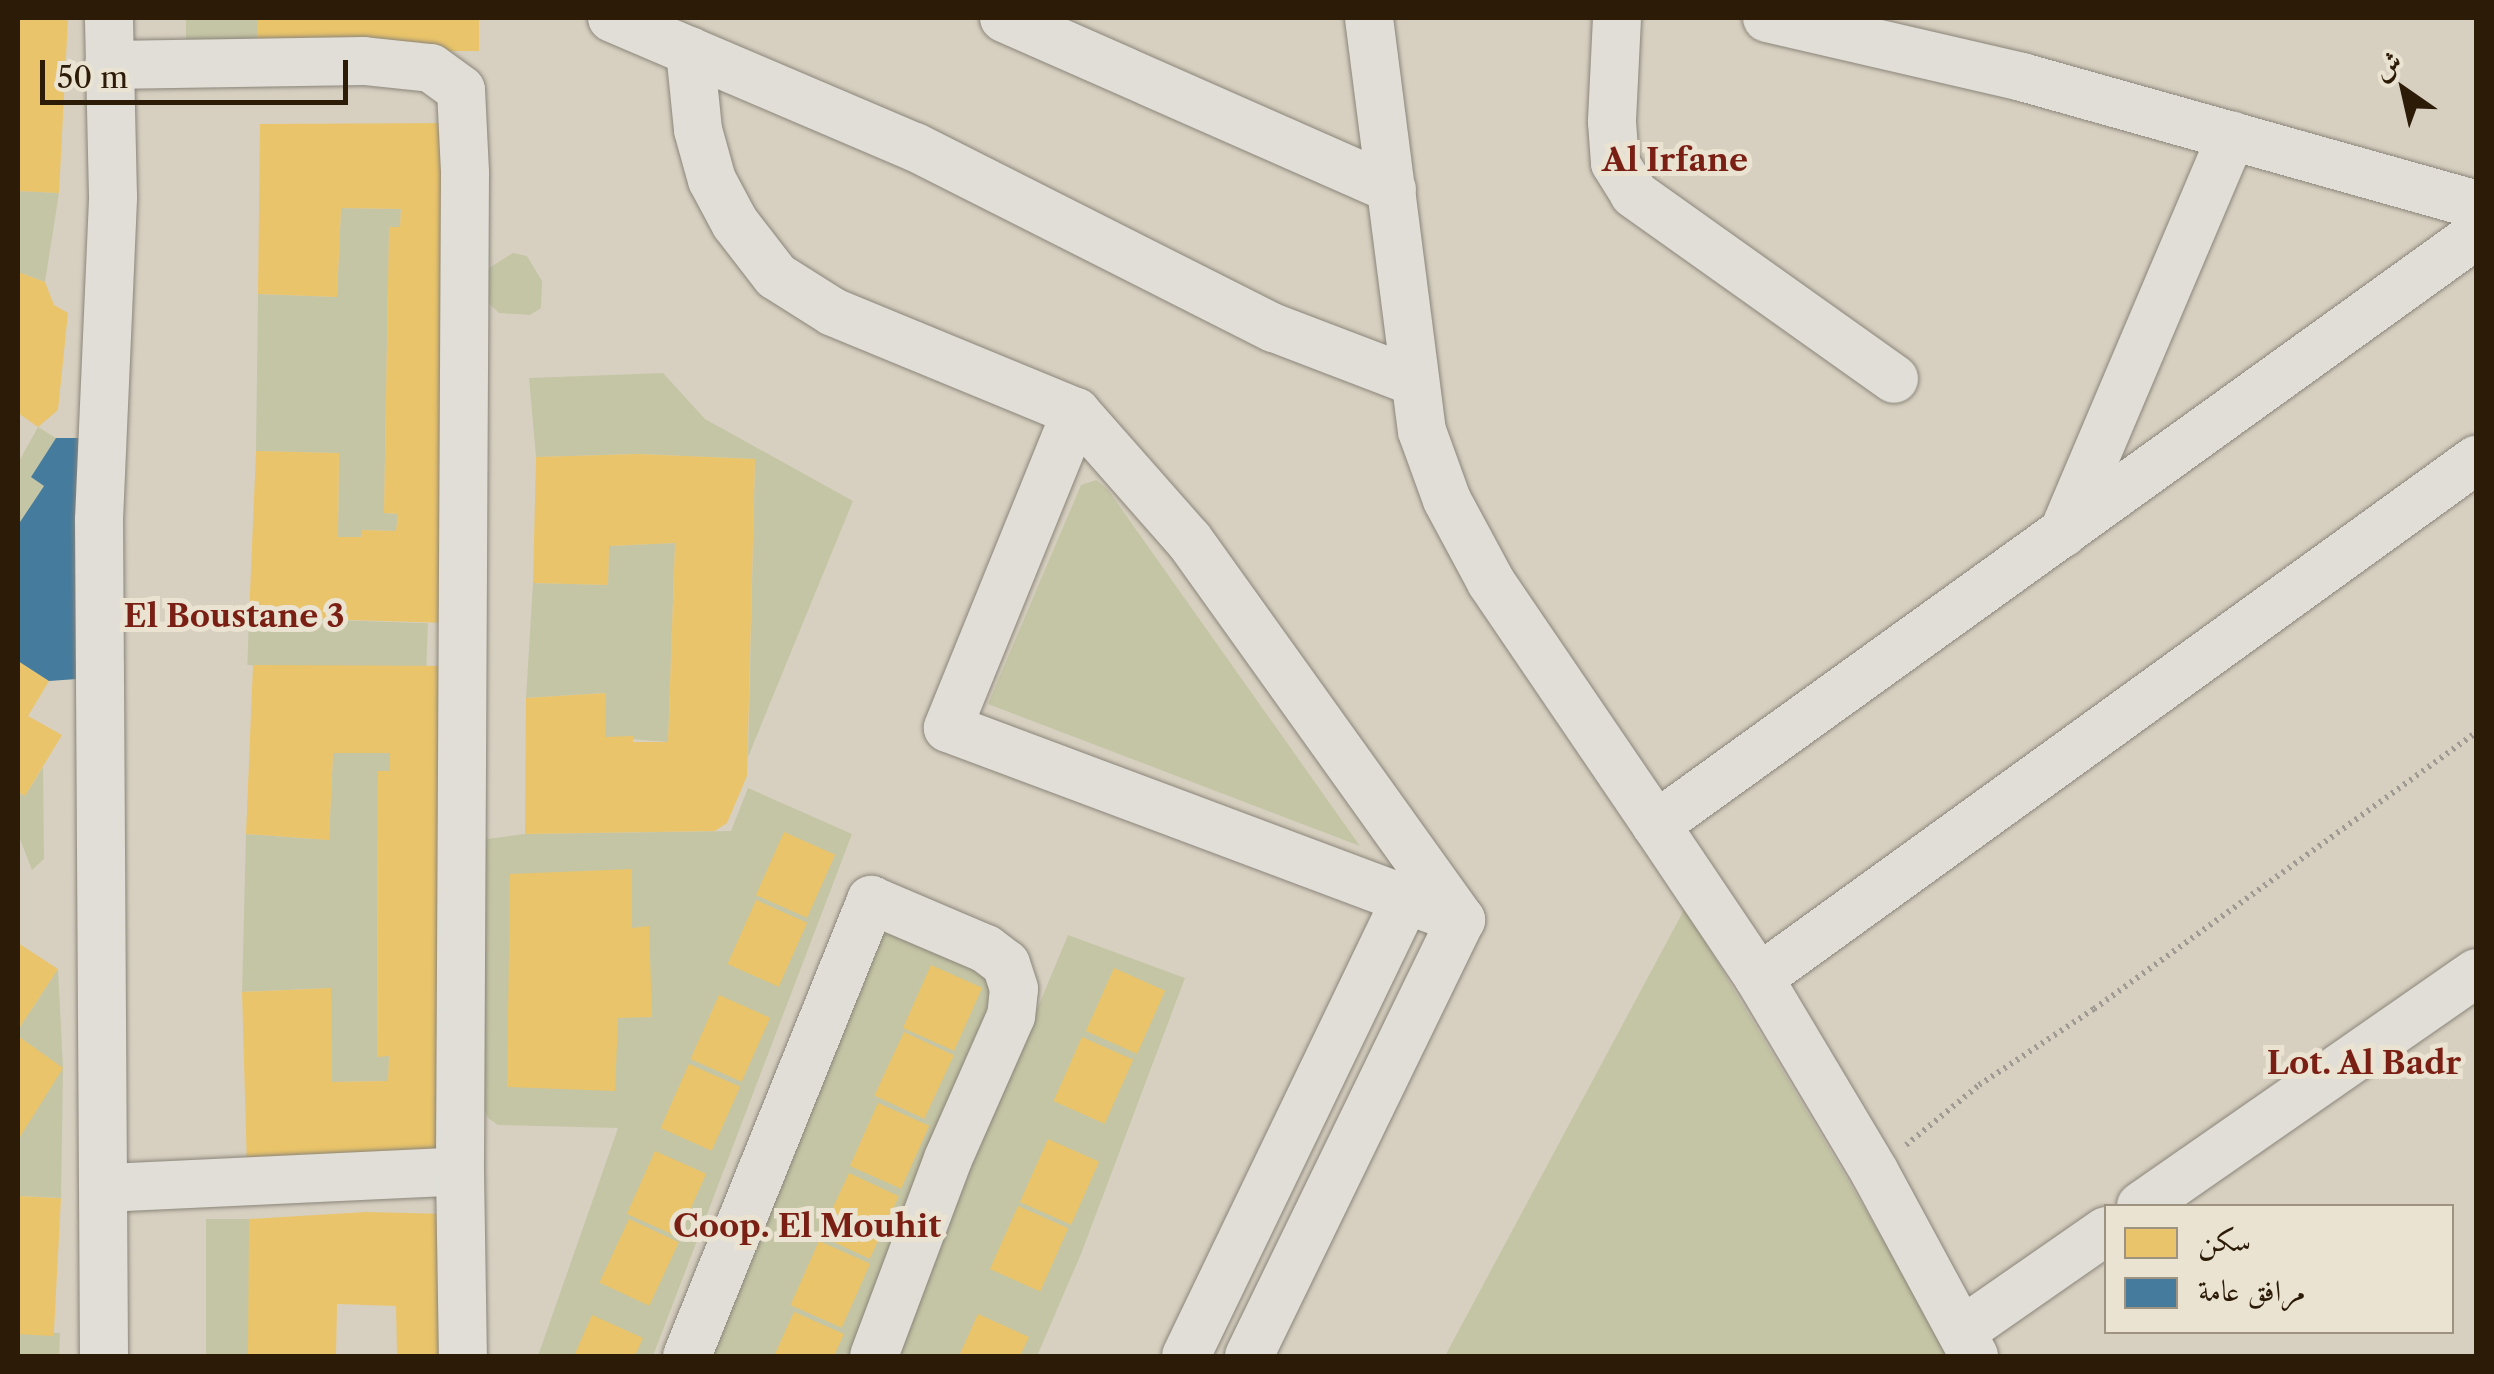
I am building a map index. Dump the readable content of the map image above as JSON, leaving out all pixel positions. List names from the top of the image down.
{
  "districts": [
    "Al Irfane",
    "El Boustane 3",
    "Lot. Al Badr",
    "Coop. El Mouhit"
  ],
  "legend": ["سكن", "مرافق عامة"],
  "scale_bar": "50 m",
  "north": "top left"
}
